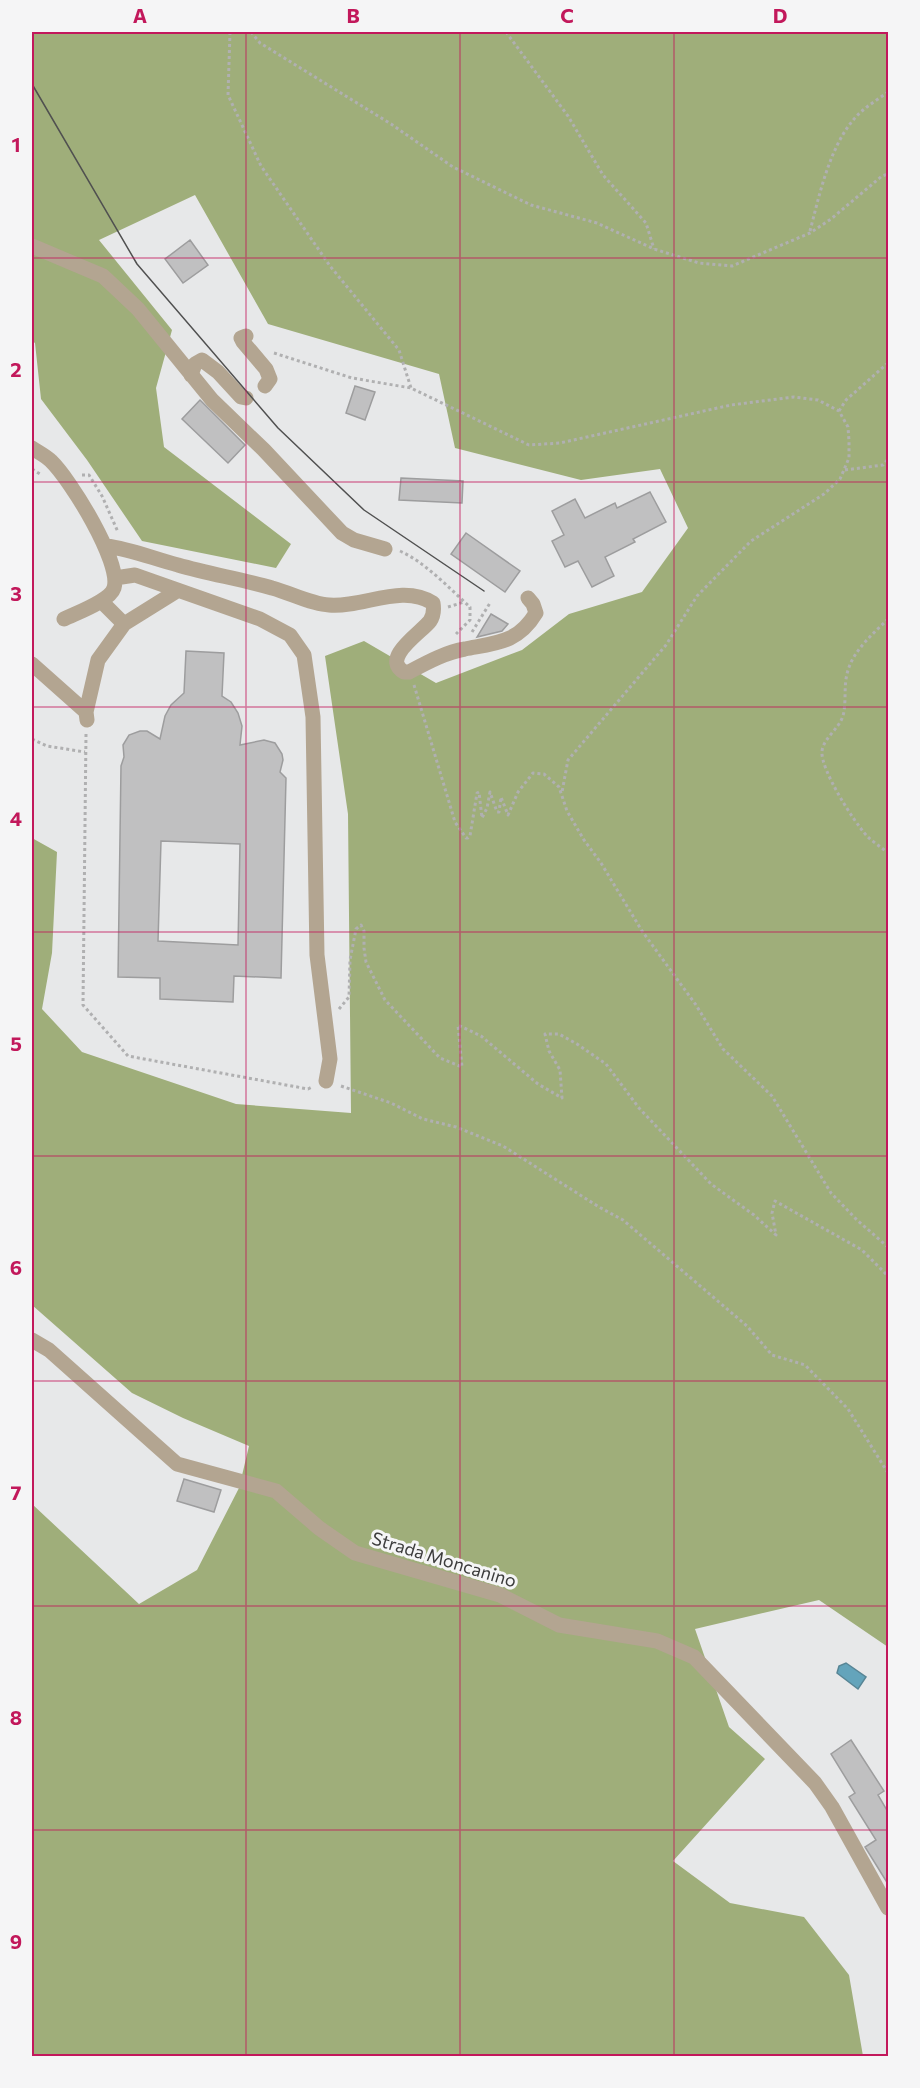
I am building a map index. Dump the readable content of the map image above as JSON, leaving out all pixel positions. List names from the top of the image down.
{
  "streets": {
    "street": ["Strada Moncanino"]
  },
  "grid": {
    "columns": [
      "A",
      "B",
      "C",
      "D"
    ],
    "rows": [
      "1",
      "2",
      "3",
      "4",
      "5",
      "6",
      "7",
      "8",
      "9"
    ]
  }
}
